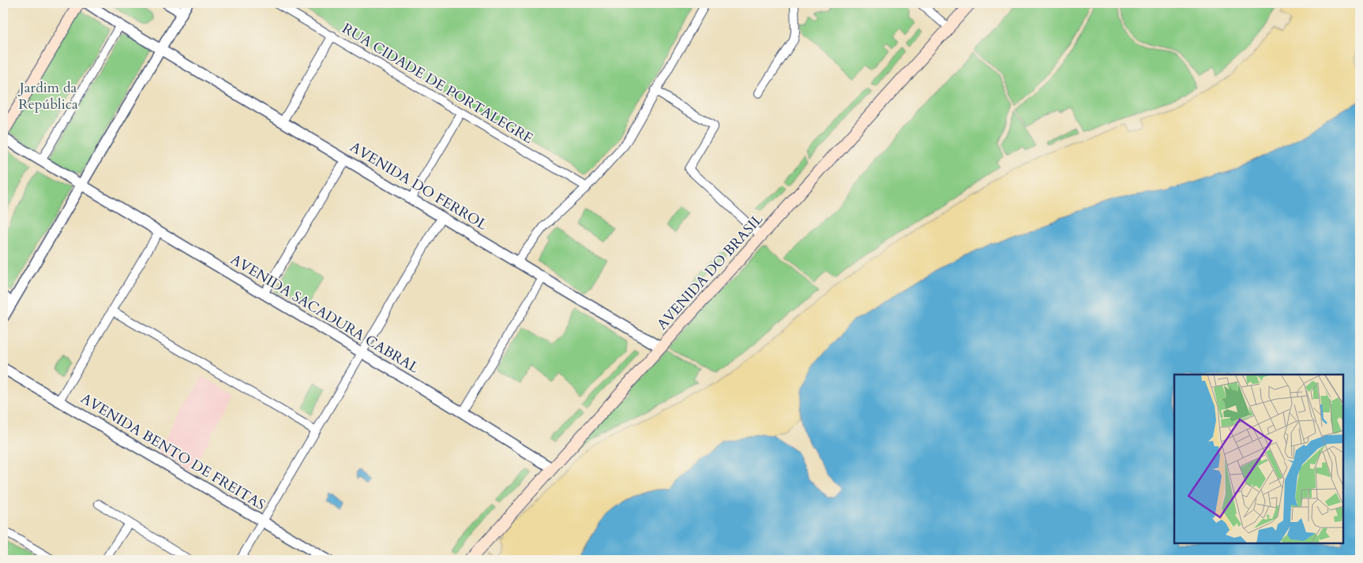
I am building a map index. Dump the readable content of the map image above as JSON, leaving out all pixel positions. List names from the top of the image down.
{
  "streets": {
    "main road": ["AVENIDA DO BRASIL"],
    "street": [
      "RUA CIDADE DE PORTALEGRE",
      "AVENIDA DO FERROL",
      "AVENIDA SACADURA CABRAL",
      "AVENIDA BENTO DE FREITAS"
    ]
  },
  "crossings": [
    ["AVENIDA DO FERROL", "AVENIDA DO BRASIL"],
    ["AVENIDA DO BRASIL", "AVENIDA SACADURA CABRAL"]
  ],
  "parks": ["Jardim da República"]
}
